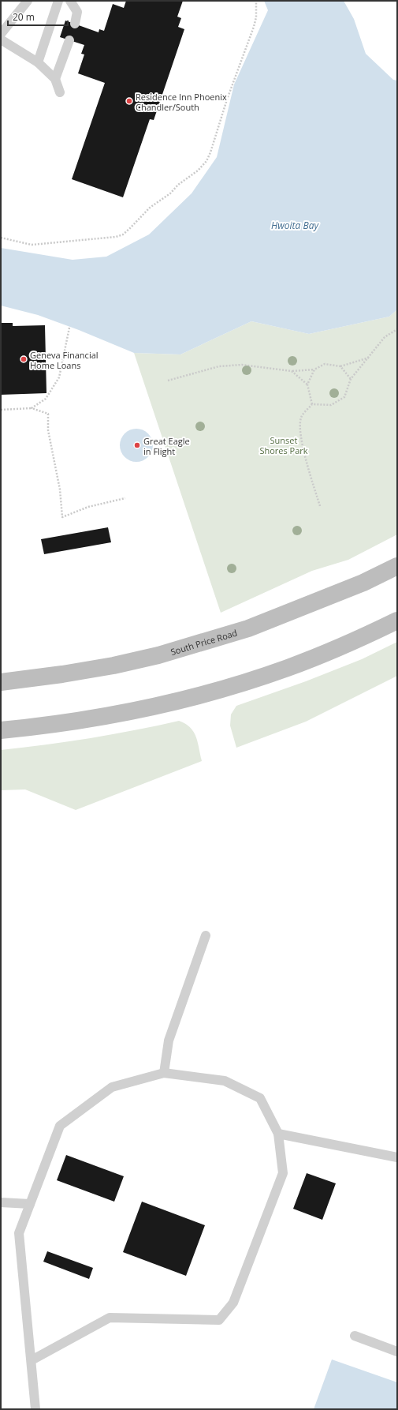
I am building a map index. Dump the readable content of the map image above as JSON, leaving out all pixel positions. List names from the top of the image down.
{
  "streets": {
    "main road": ["South Price Road"]
  },
  "water": ["Hwoita Bay"],
  "parks": ["Sunset Shores Park"],
  "places": ["Residence Inn Phoenix Chandler/South", "Geneva Financial Home Loans", "Great Eagle in Flight"],
  "scale_bar": "20 m"
}
